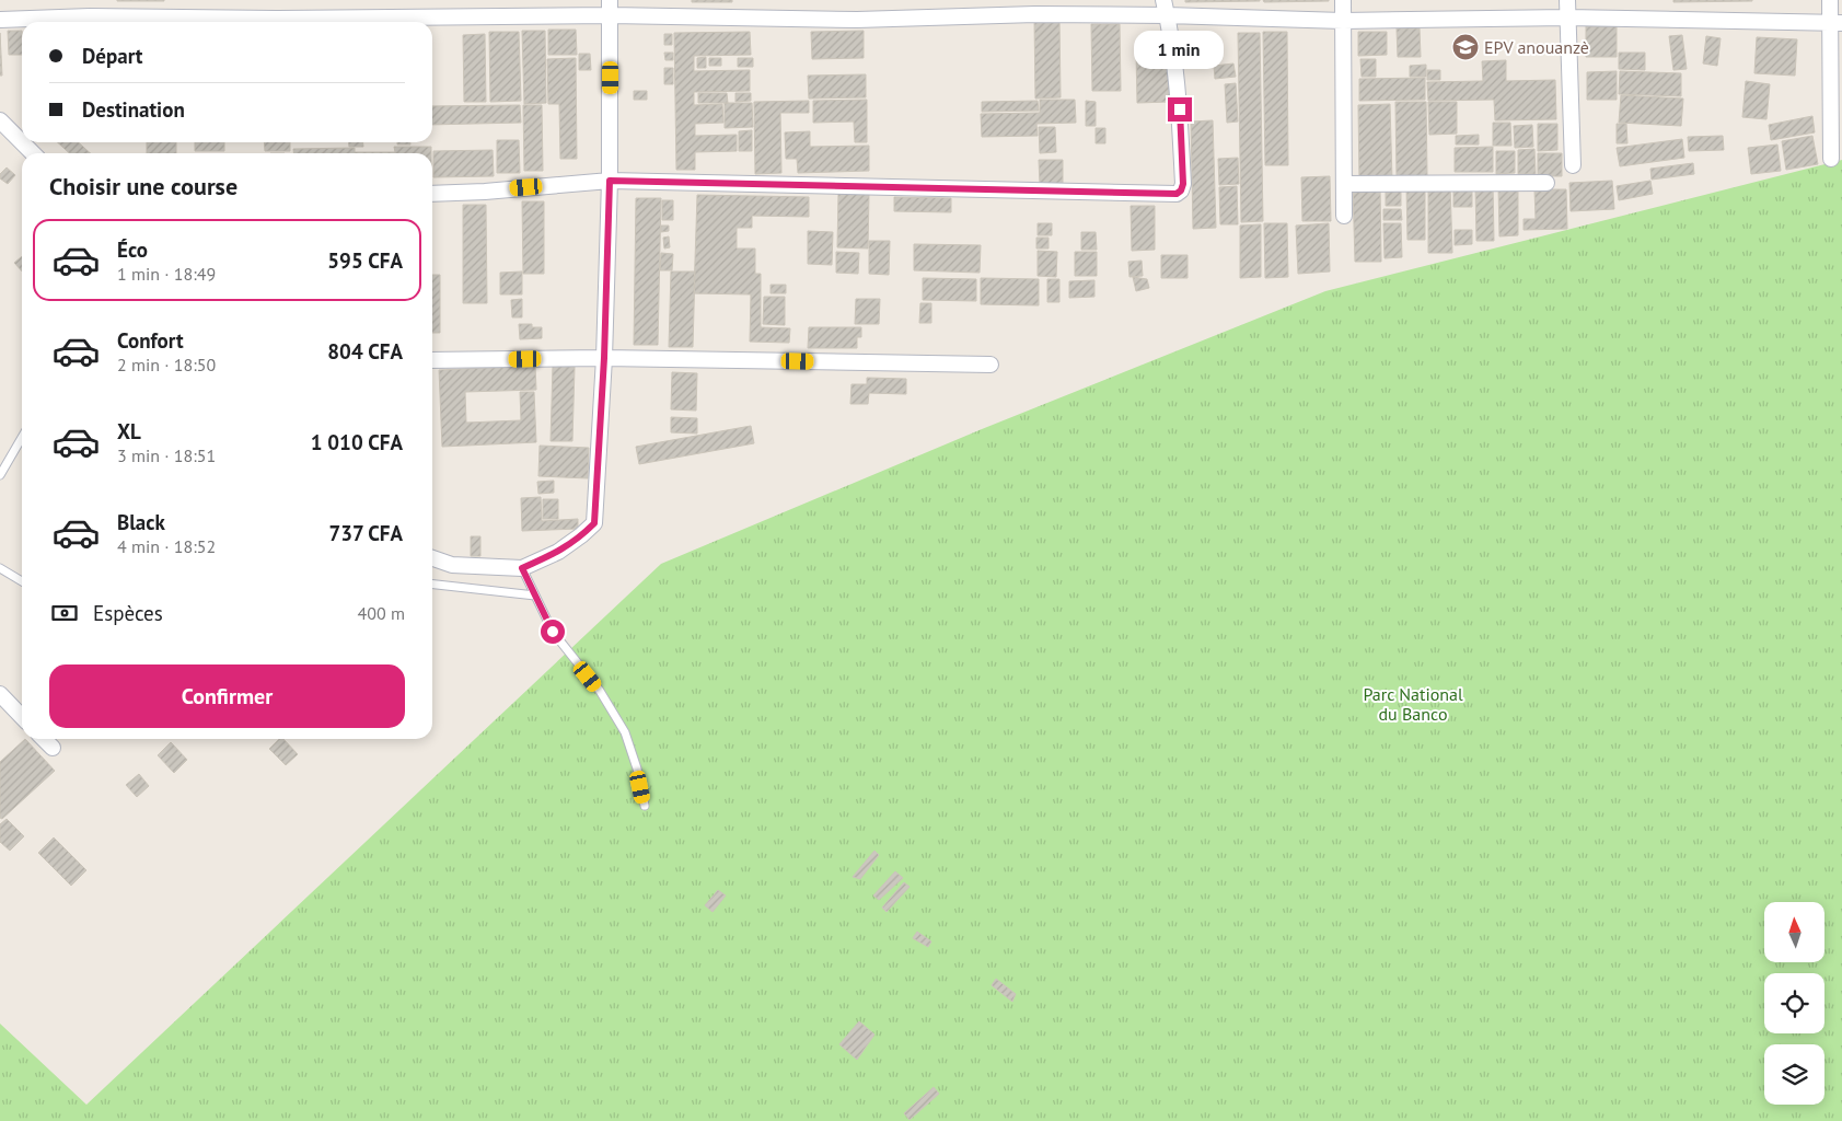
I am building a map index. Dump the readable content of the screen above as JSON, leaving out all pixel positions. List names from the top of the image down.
{
  "parks": ["Parc National du Banco"],
  "places": {
    "school or university": ["EPV anouanzè"]
  },
  "north": "top",
  "page": {
    "banner": ["Départ", "Destination"],
    "bubble": "1 min",
    "heading": "Choisir une course",
    "list": [
      {
        "name": "Éco",
        "note": "1 min · 18:49",
        "value": "595 CFA"
      },
      {
        "name": "Confort",
        "note": "2 min · 18:50",
        "value": "804 CFA"
      },
      {
        "name": "XL",
        "note": "3 min · 18:51",
        "value": "1 010 CFA"
      },
      {
        "name": "Black",
        "note": "4 min · 18:52",
        "value": "737 CFA"
      }
    ],
    "pay": ["Espèces", "400 m"],
    "buttons": "Confirmer"
  }
}
